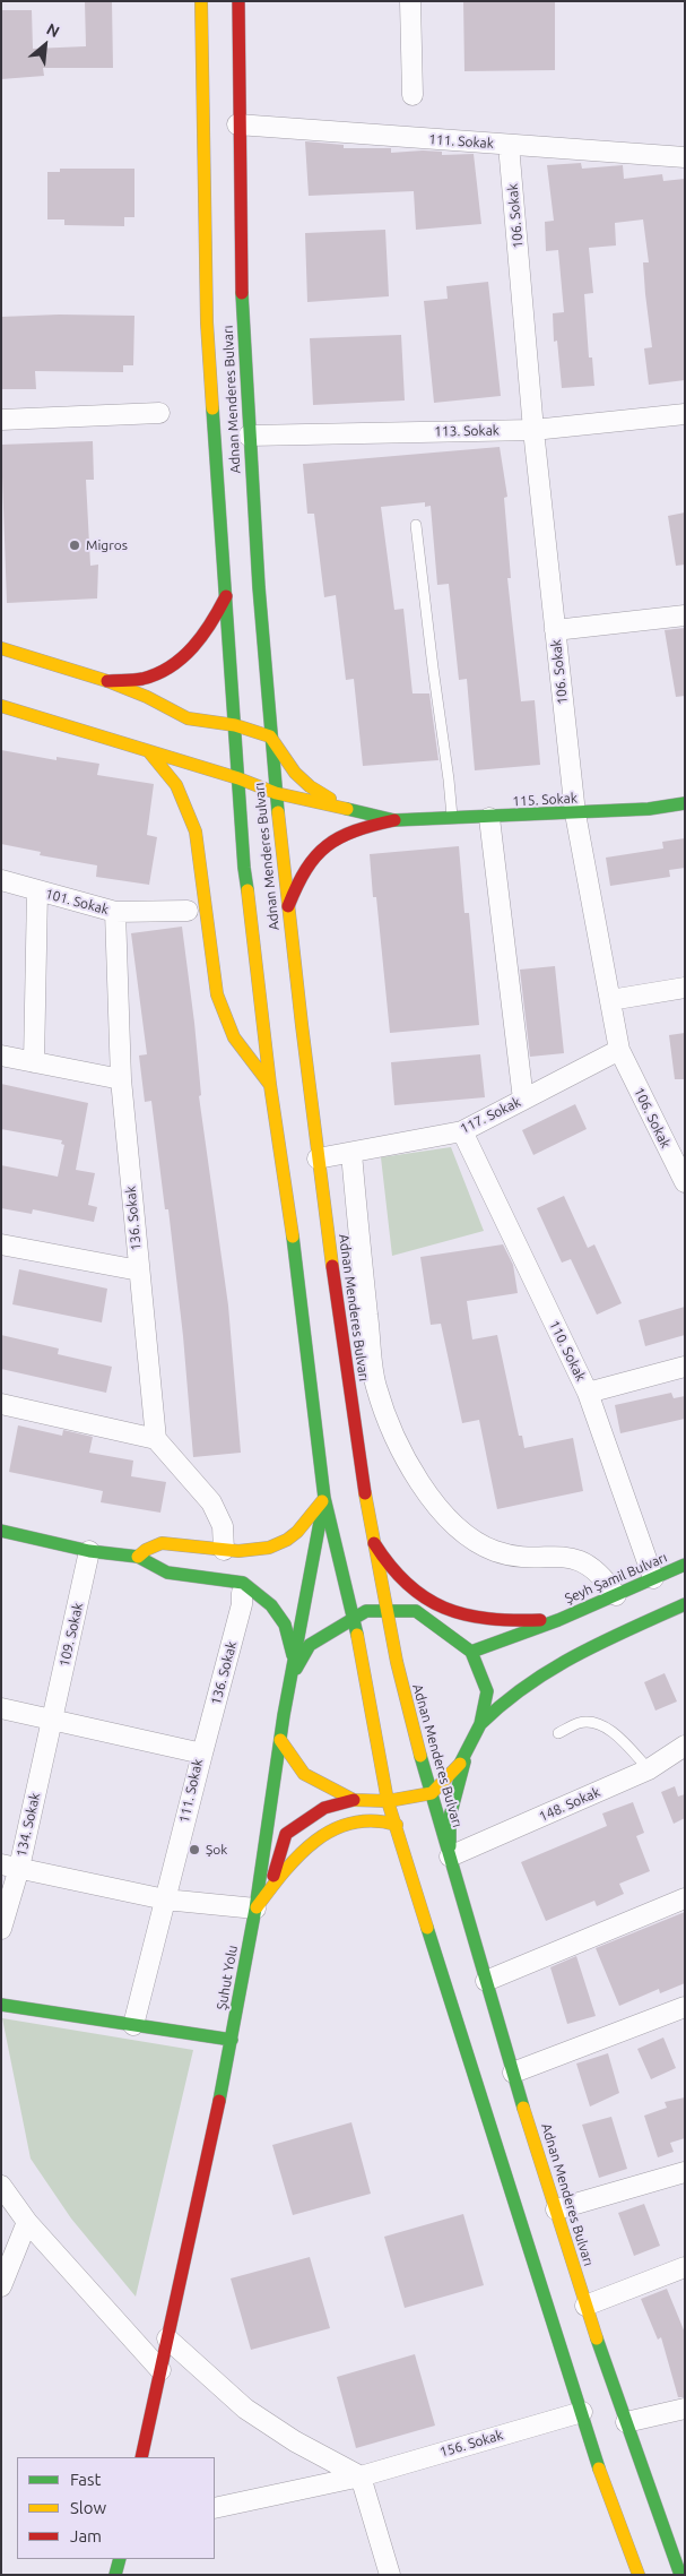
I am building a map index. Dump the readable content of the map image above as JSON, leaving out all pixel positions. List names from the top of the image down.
{
  "streets": {
    "main road": [
      "Adnan Menderes Bulvarı",
      "115. Sokak",
      "Şeyh Şamil Bulvarı",
      "Şuhut Yolu"
    ],
    "street": [
      "111. Sokak",
      "106. Sokak",
      "113. Sokak",
      "101. Sokak",
      "117. Sokak",
      "136. Sokak",
      "110. Sokak",
      "109. Sokak",
      "148. Sokak",
      "134. Sokak",
      "156. Sokak"
    ]
  },
  "crossings": [
    ["111. Sokak", "106. Sokak"],
    ["111. Sokak", "Adnan Menderes Bulvarı"],
    ["111. Sokak", "136. Sokak"],
    ["111. Sokak", "109. Sokak"],
    ["111. Sokak", "134. Sokak"],
    ["106. Sokak", "113. Sokak"],
    ["106. Sokak", "115. Sokak"],
    ["106. Sokak", "117. Sokak"],
    ["Adnan Menderes Bulvarı", "113. Sokak"],
    ["Adnan Menderes Bulvarı", "115. Sokak"],
    ["Adnan Menderes Bulvarı", "117. Sokak"],
    ["Adnan Menderes Bulvarı", "148. Sokak"],
    ["Adnan Menderes Bulvarı", "Şuhut Yolu"],
    ["Adnan Menderes Bulvarı", "156. Sokak"],
    ["101. Sokak", "136. Sokak"],
    ["117. Sokak", "110. Sokak"],
    ["110. Sokak", "Şeyh Şamil Bulvarı"],
    ["109. Sokak", "134. Sokak"]
  ],
  "places": ["Migros", "Şok"],
  "legend": ["Fast", "Slow", "Jam"],
  "north": "top right"
}
